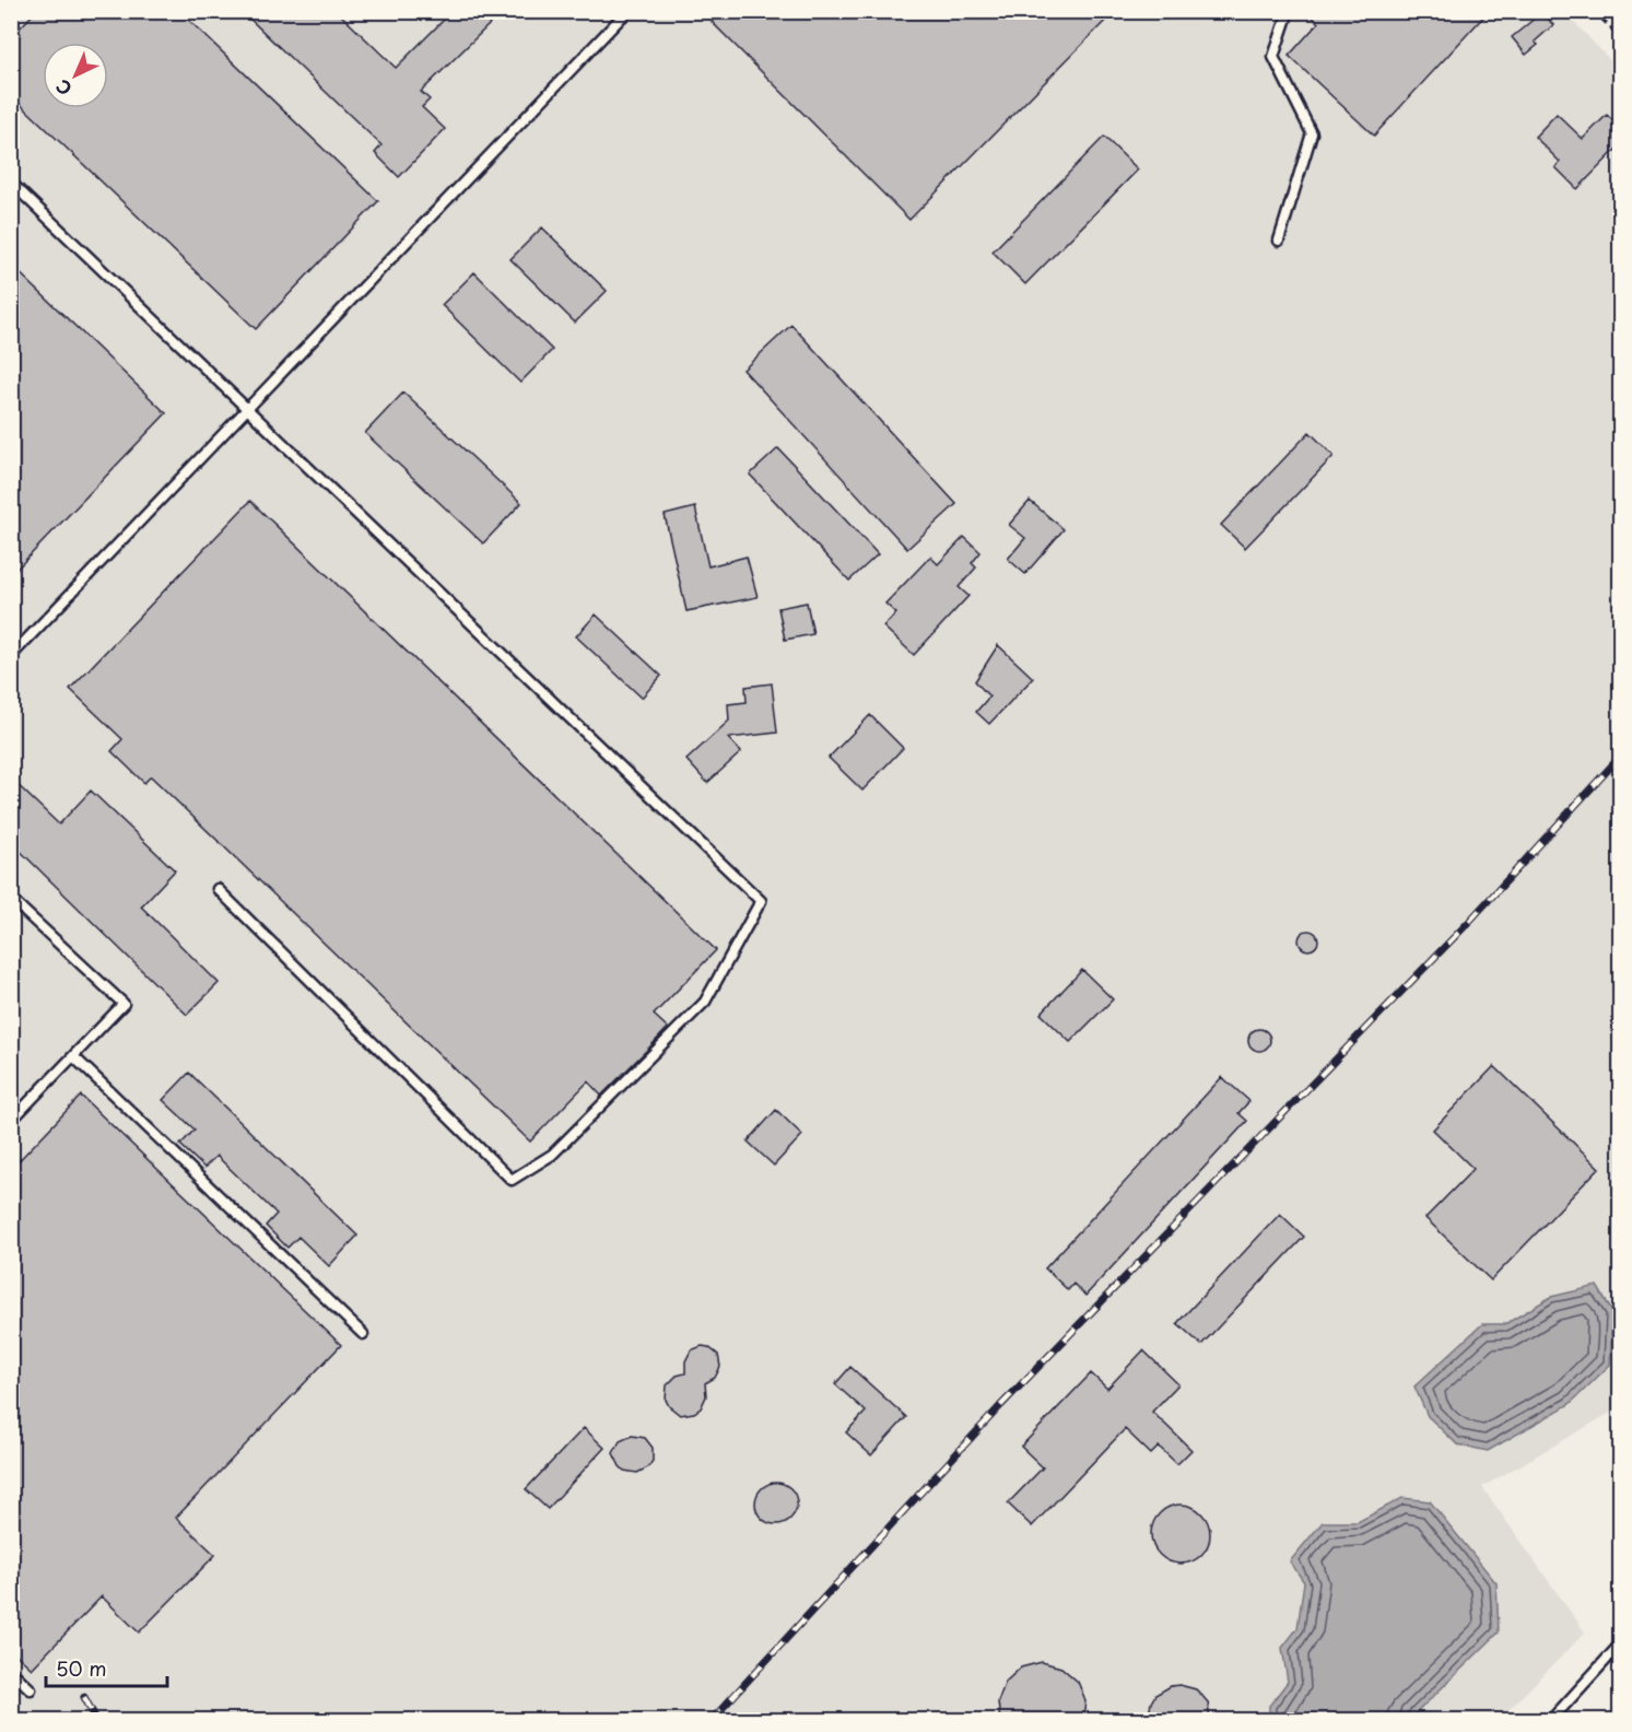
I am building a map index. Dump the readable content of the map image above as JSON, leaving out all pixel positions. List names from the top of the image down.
{
  "scale_bar": "50 m",
  "north": "bottom left"
}
